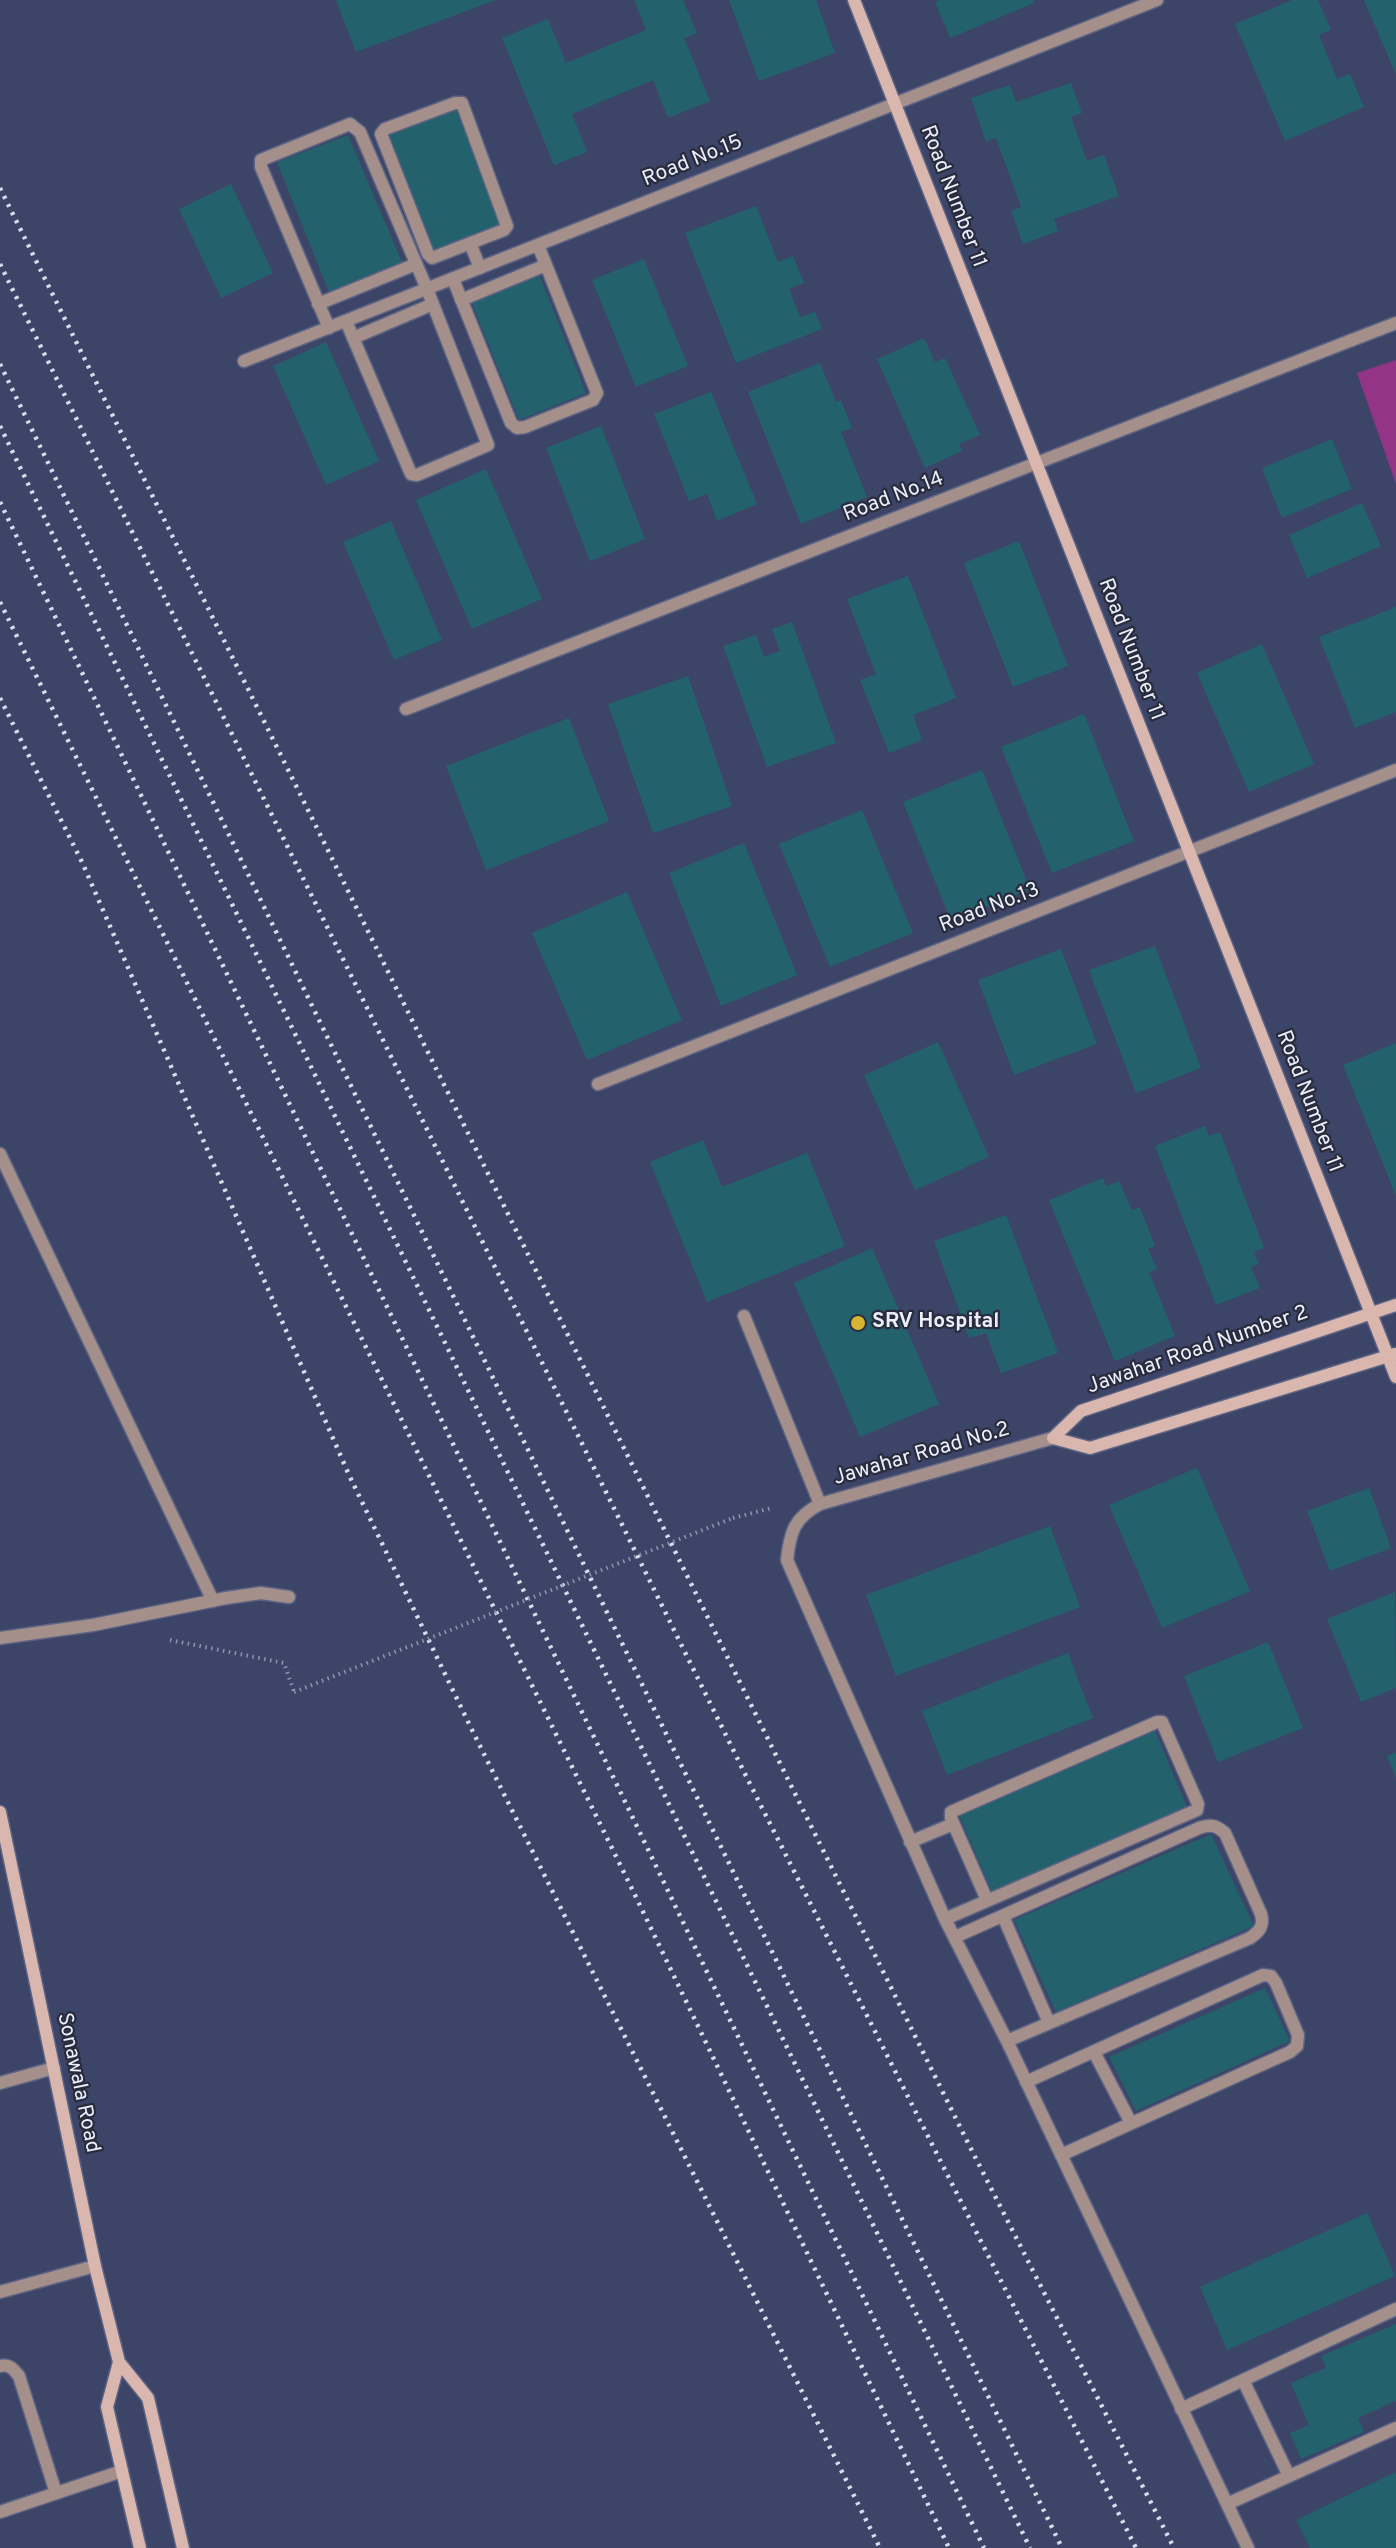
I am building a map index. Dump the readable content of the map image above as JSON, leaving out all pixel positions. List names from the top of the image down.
{
  "streets": {
    "street": [
      "Road No.15",
      "Road Number 11",
      "Road No.14",
      "Road No.13",
      "Jawahar Road Number 2",
      "Jawahar Road No.2",
      "Sonawala Road"
    ]
  },
  "crossings": [
    ["Road No.15", "Road Number 11"],
    ["Road Number 11", "Road No.14"],
    ["Road Number 11", "Road No.13"],
    ["Road Number 11", "Jawahar Road Number 2"],
    ["Jawahar Road Number 2", "Jawahar Road No.2"]
  ],
  "places": ["SRV Hospital"]
}
